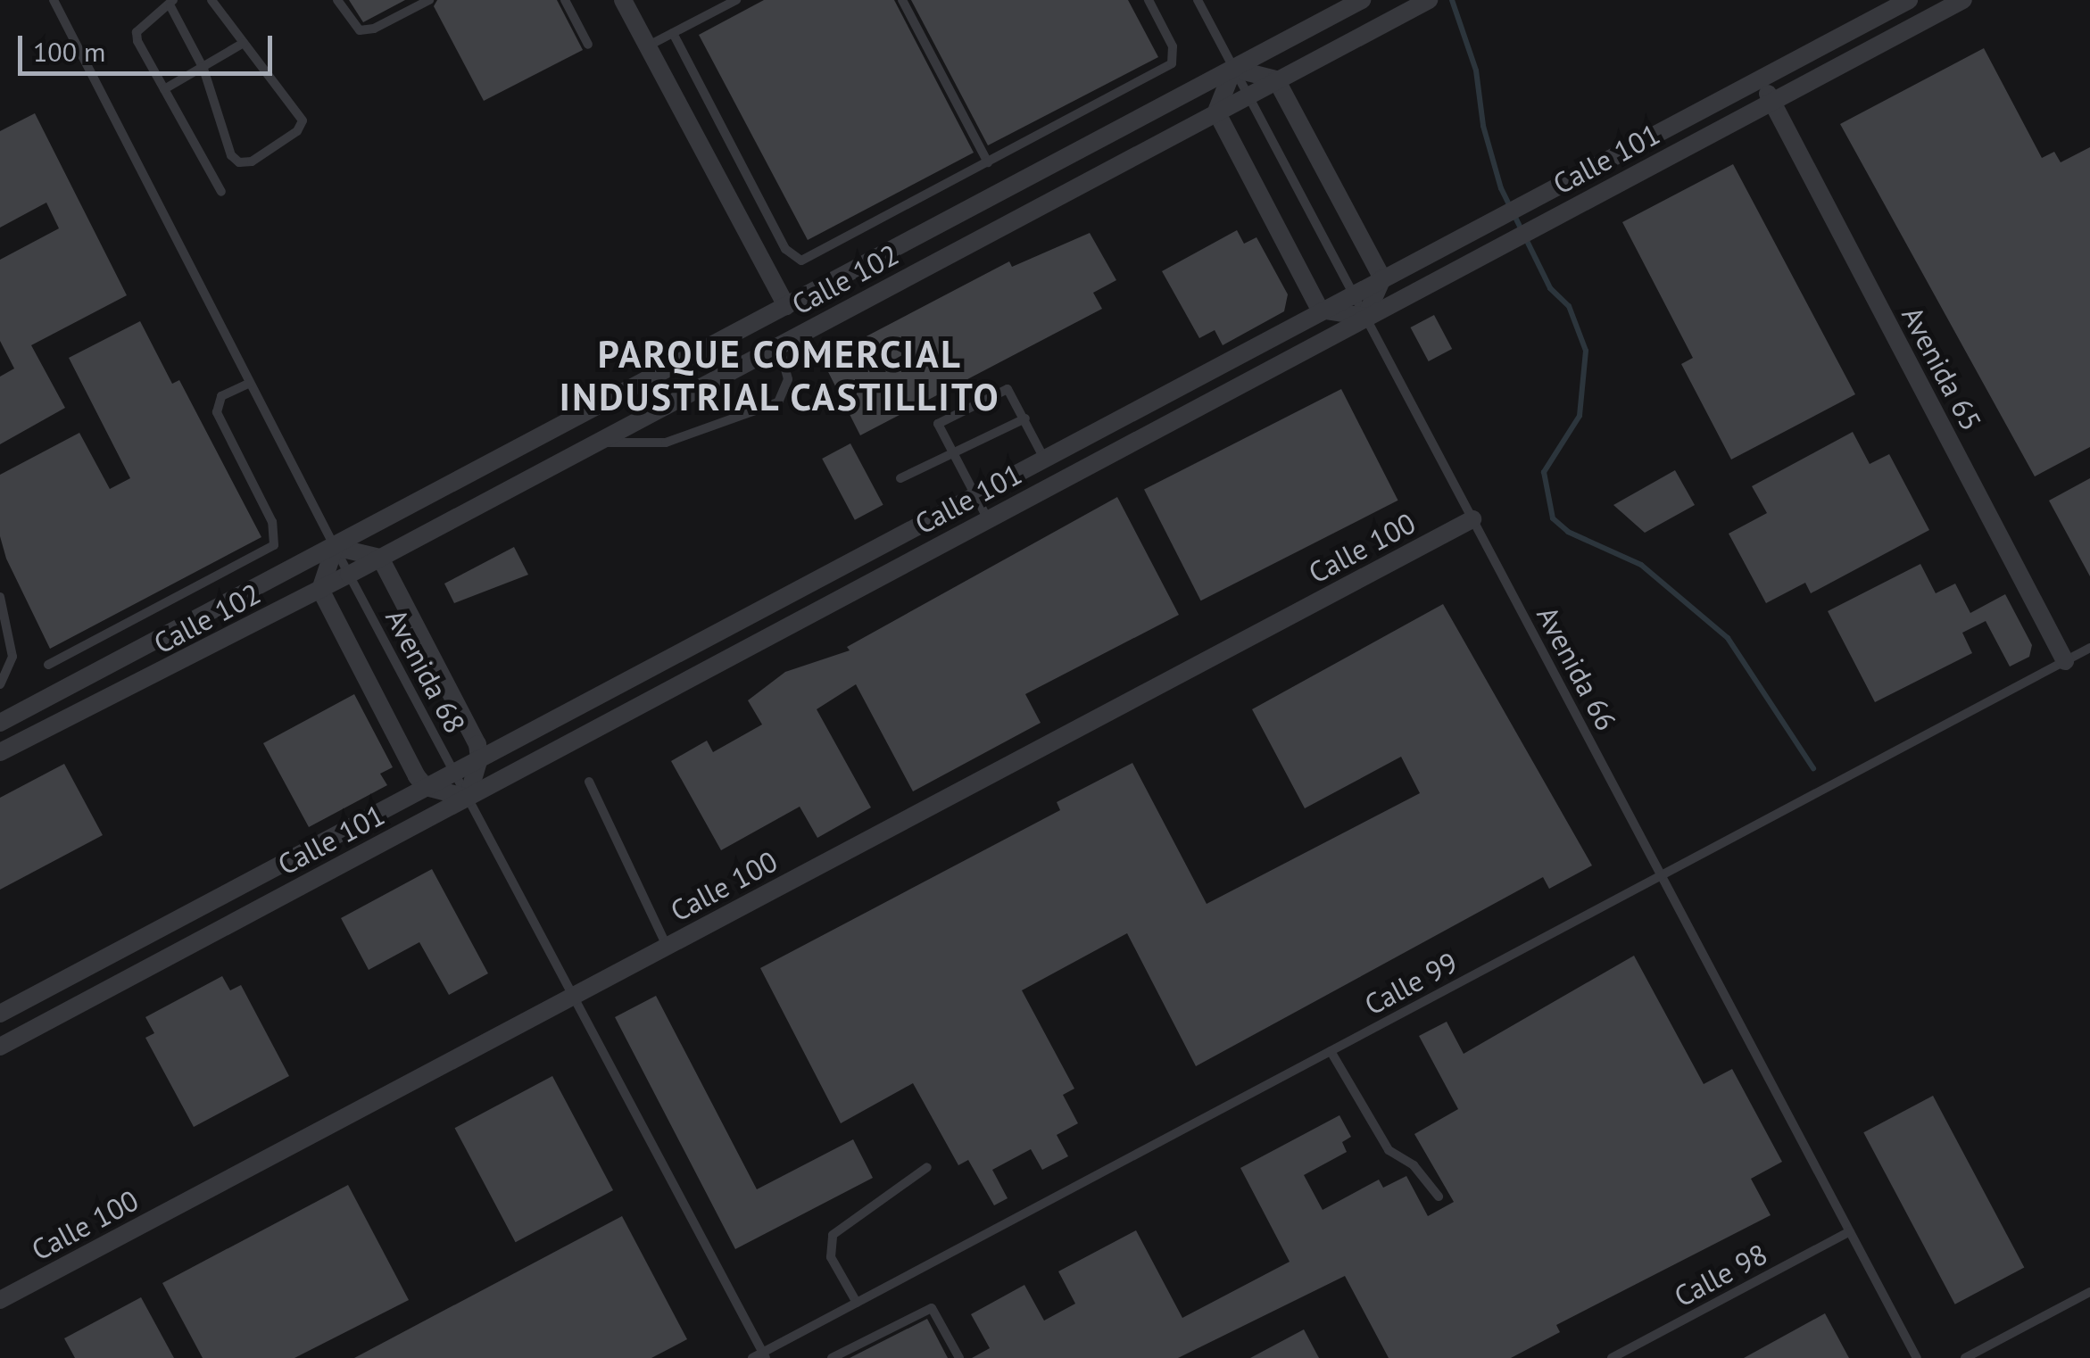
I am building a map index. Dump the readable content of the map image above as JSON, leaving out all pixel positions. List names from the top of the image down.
{
  "streets": {
    "street": [
      "Calle 101",
      "Calle 102",
      "Avenida 65",
      "Calle 100"
    ],
    "lane": [
      "Avenida 66",
      "Avenida 68",
      "Calle 99",
      "Calle 98"
    ]
  },
  "crossings": [
    ["Calle 101", "Avenida 65"],
    ["Calle 101", "Avenida 66"],
    ["Calle 101", "Avenida 68"],
    ["Calle 102", "Avenida 66"],
    ["Calle 102", "Avenida 68"],
    ["Avenida 65", "Calle 99"],
    ["Calle 100", "Avenida 66"],
    ["Calle 100", "Avenida 68"],
    ["Avenida 66", "Calle 99"],
    ["Avenida 66", "Calle 98"],
    ["Avenida 68", "Calle 99"]
  ],
  "districts": ["PARQUE COMERCIAL INDUSTRIAL CASTILLITO"],
  "scale_bar": "100 m"
}
